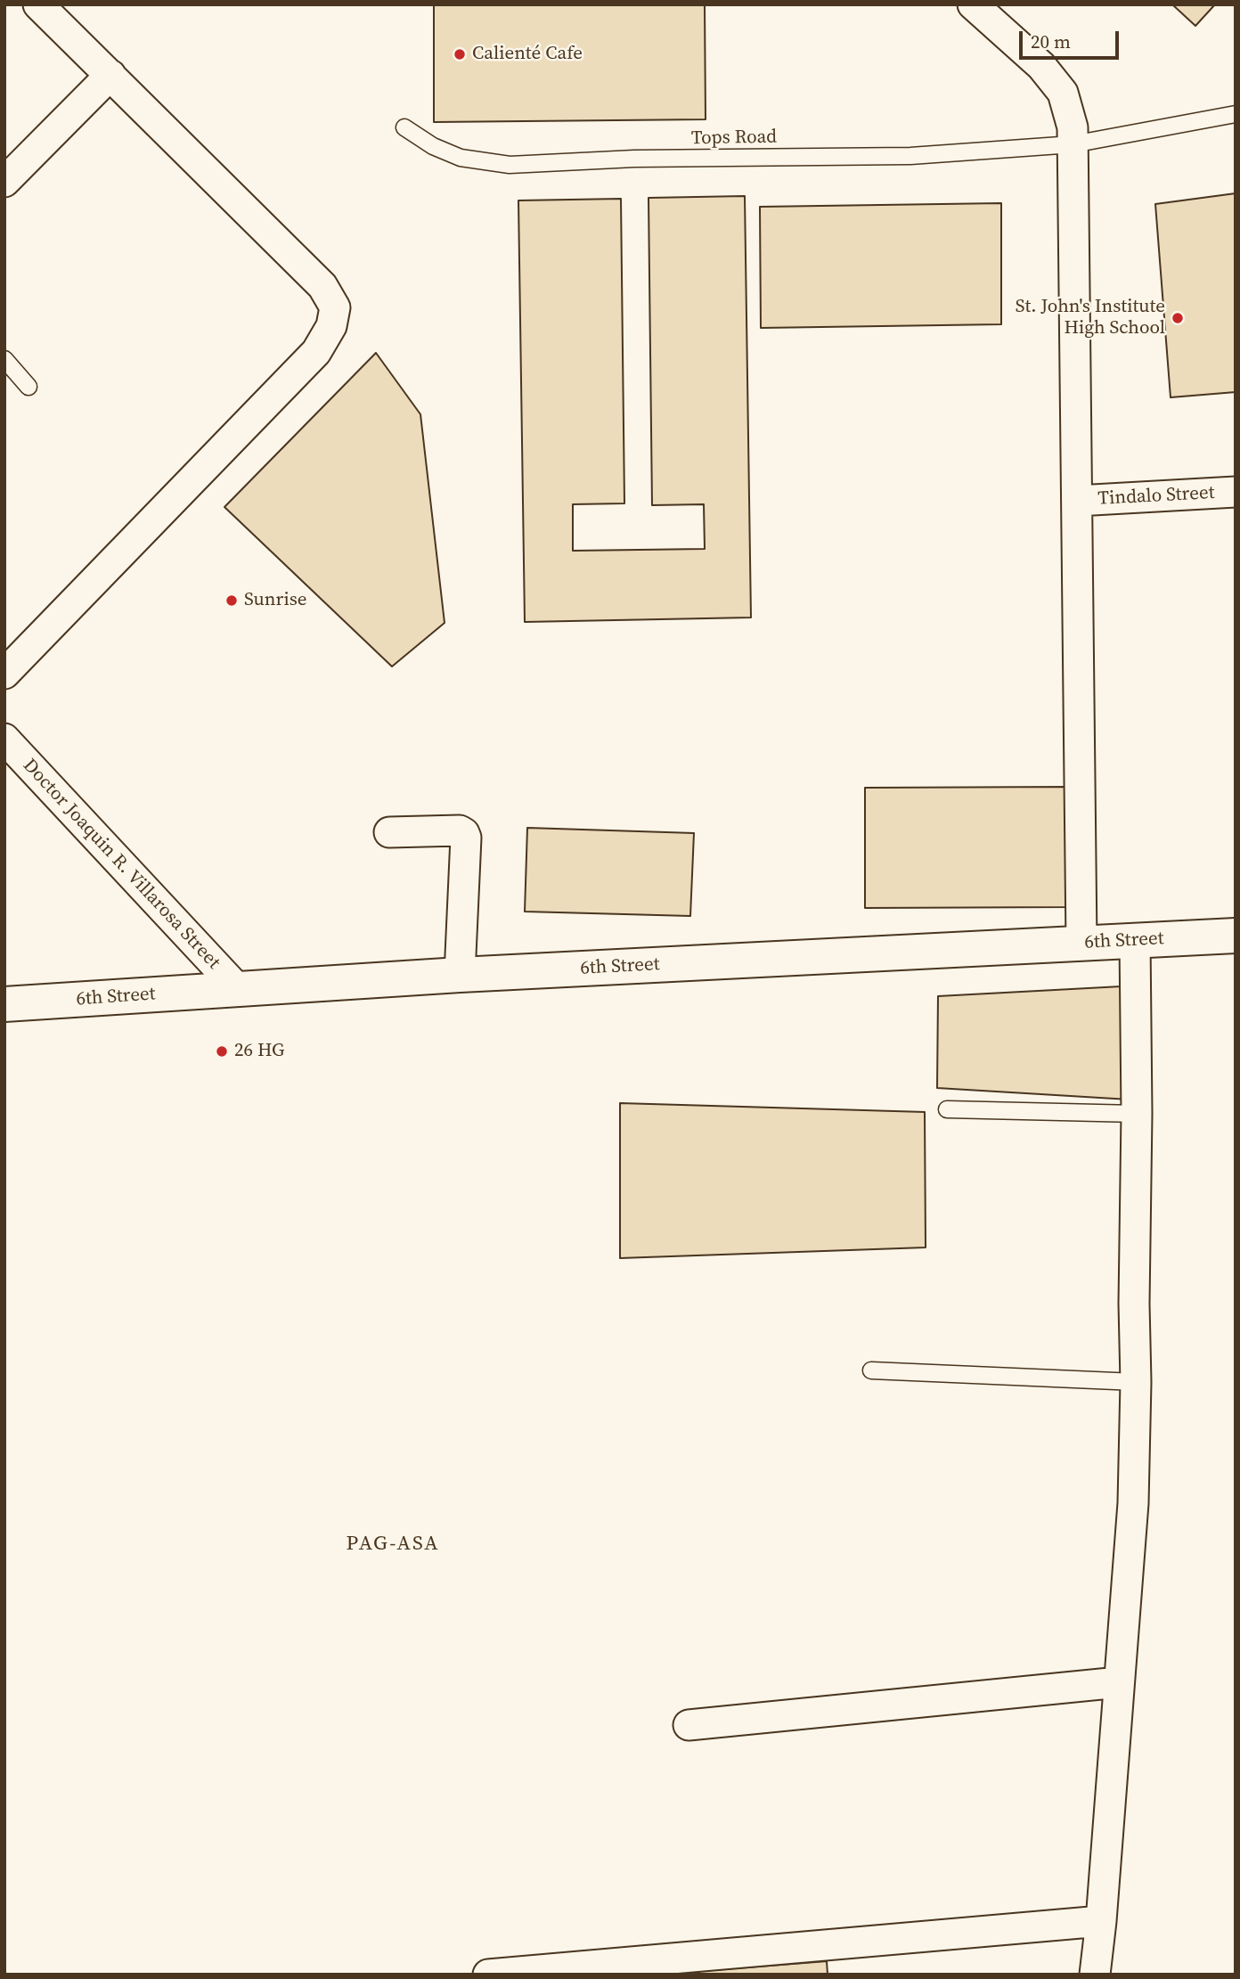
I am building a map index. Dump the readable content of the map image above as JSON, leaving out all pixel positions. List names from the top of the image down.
{
  "streets": {
    "street": ["Tindalo Street", "Doctor Joaquin R. Villarosa Street", "6th Street"],
    "lane": ["Tops Road"]
  },
  "crossings": [
    ["Doctor Joaquin R. Villarosa Street", "6th Street"]
  ],
  "districts": ["PAG-ASA"],
  "places": [
    "Calienté Cafe",
    "St. John's Institute High School",
    "Sunrise",
    "26 HG"
  ],
  "scale_bar": "20 m"
}
